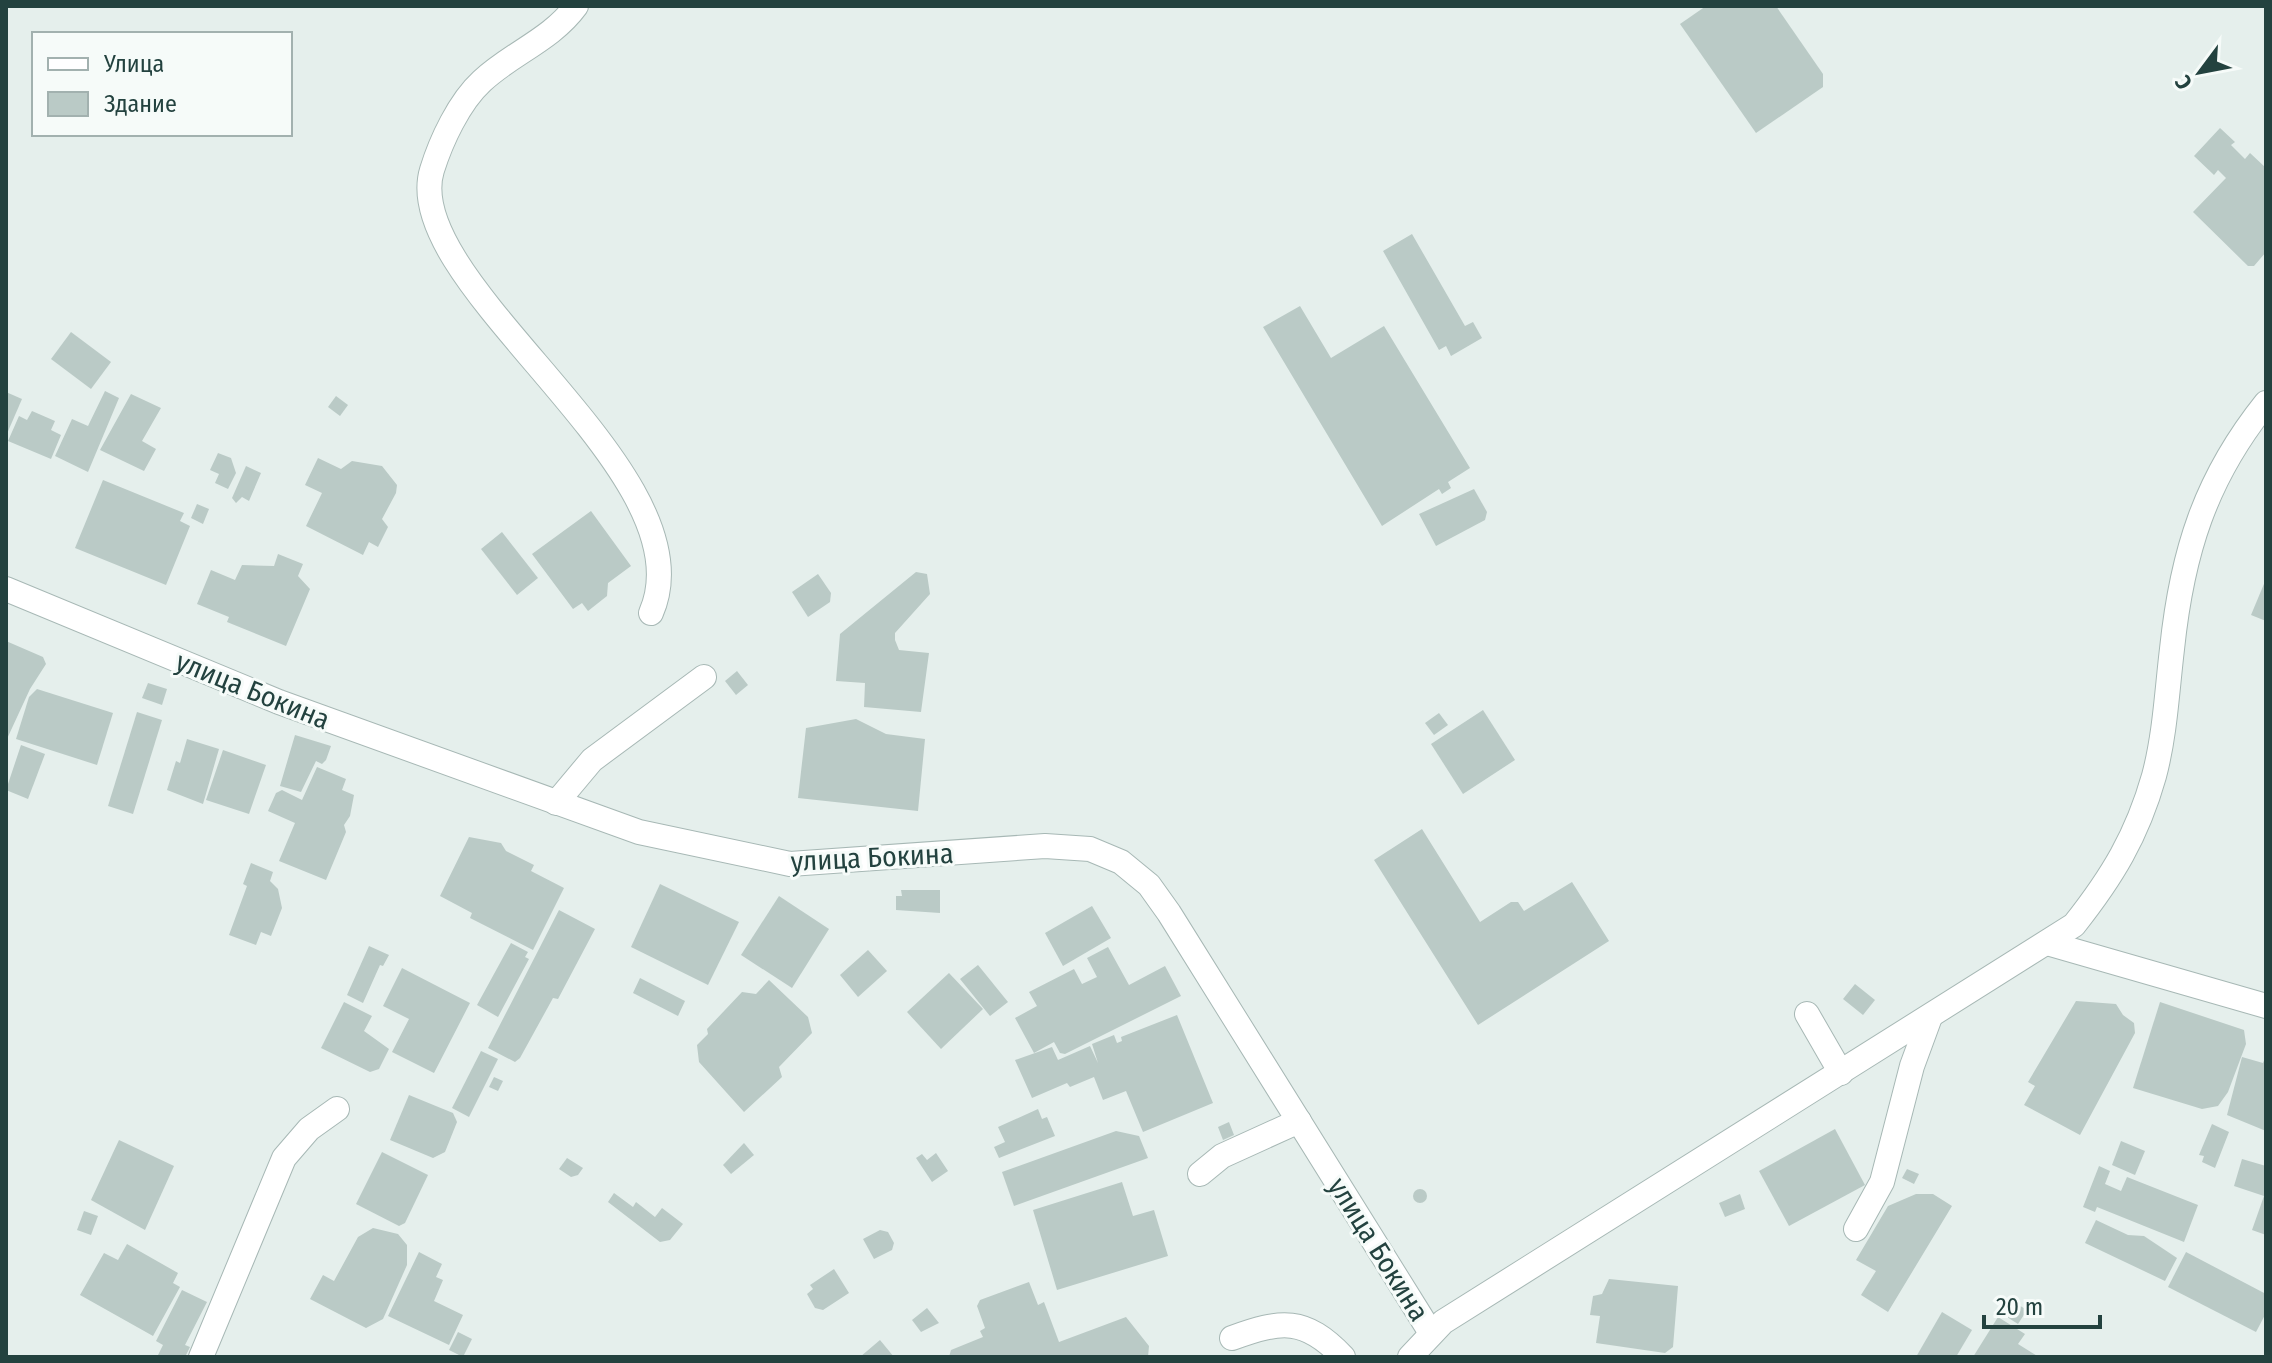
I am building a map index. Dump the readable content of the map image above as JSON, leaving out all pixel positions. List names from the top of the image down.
{
  "streets": {
    "street": ["улица Бокина"]
  },
  "legend": ["Улица", "Здание"],
  "scale_bar": "20 m",
  "north": "bottom left"
}
